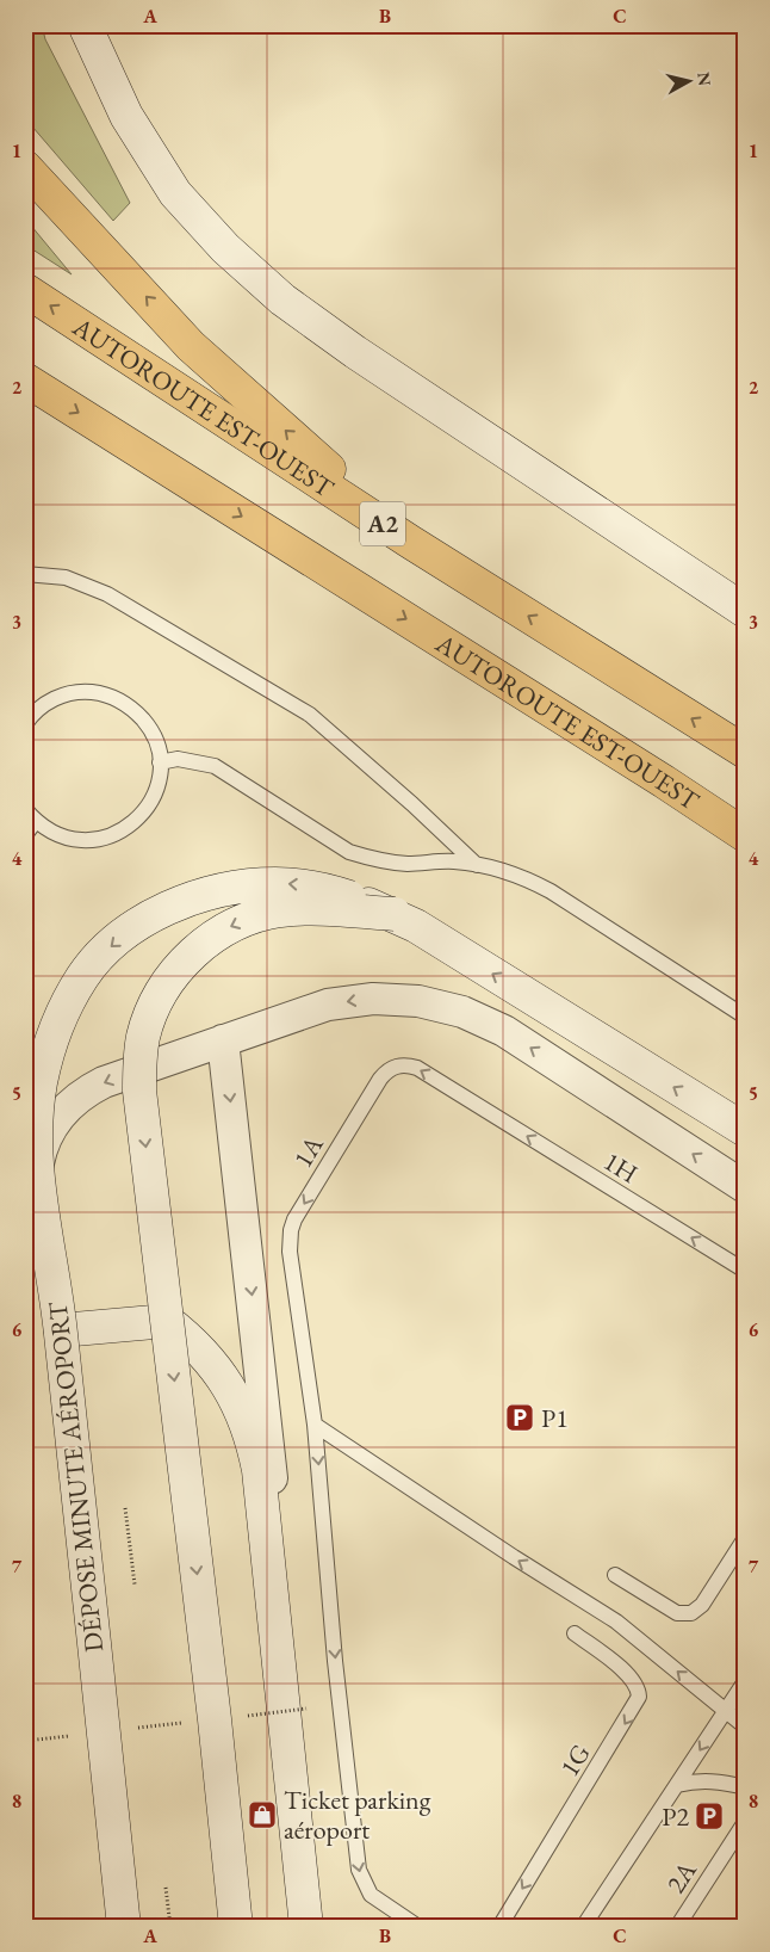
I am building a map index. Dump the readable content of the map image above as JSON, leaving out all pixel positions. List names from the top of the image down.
{
  "streets": {
    "highway": ["AUTOROUTE EST-OUEST", "A2"],
    "main road": ["DÉPOSE MINUTE AÉROPORT"],
    "lane": [
      "1A",
      "1H",
      "1G",
      "2A"
    ]
  },
  "crossings": [
    ["1A", "1H"]
  ],
  "one_way": ["1H"],
  "places": {
    "parking": ["P1", "P2"],
    "shop": ["Ticket parking aéroport"]
  },
  "north": "right",
  "grid": {
    "columns": ["A", "B", "C"],
    "rows": [
      "1",
      "2",
      "3",
      "4",
      "5",
      "6",
      "7",
      "8"
    ]
  }
}
